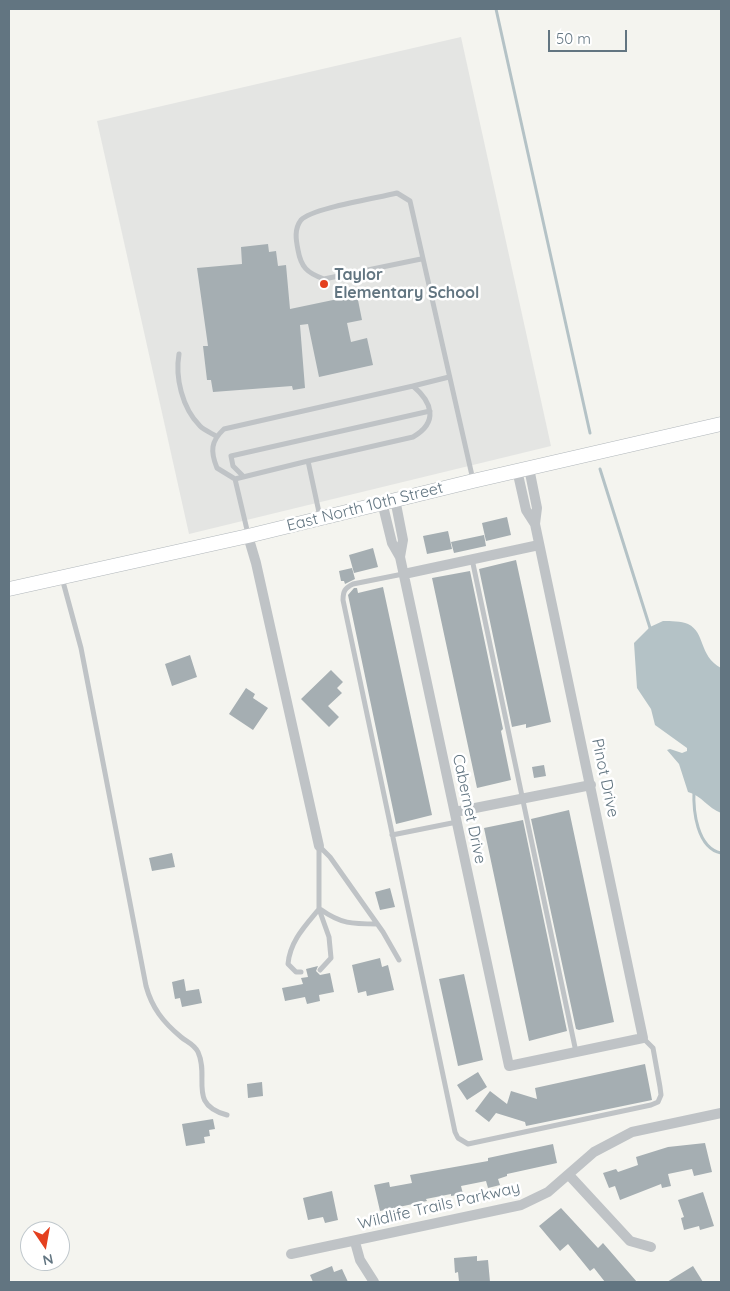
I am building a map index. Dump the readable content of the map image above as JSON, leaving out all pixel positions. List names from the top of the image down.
{
  "streets": {
    "main road": ["East North 10th Street"],
    "street": ["Pinot Drive", "Cabernet Drive", "Wildlife Trails Parkway"]
  },
  "crossings": [
    ["East North 10th Street", "Pinot Drive"],
    ["East North 10th Street", "Cabernet Drive"]
  ],
  "places": ["Taylor Elementary School"],
  "scale_bar": "50 m",
  "north": "bottom"
}
